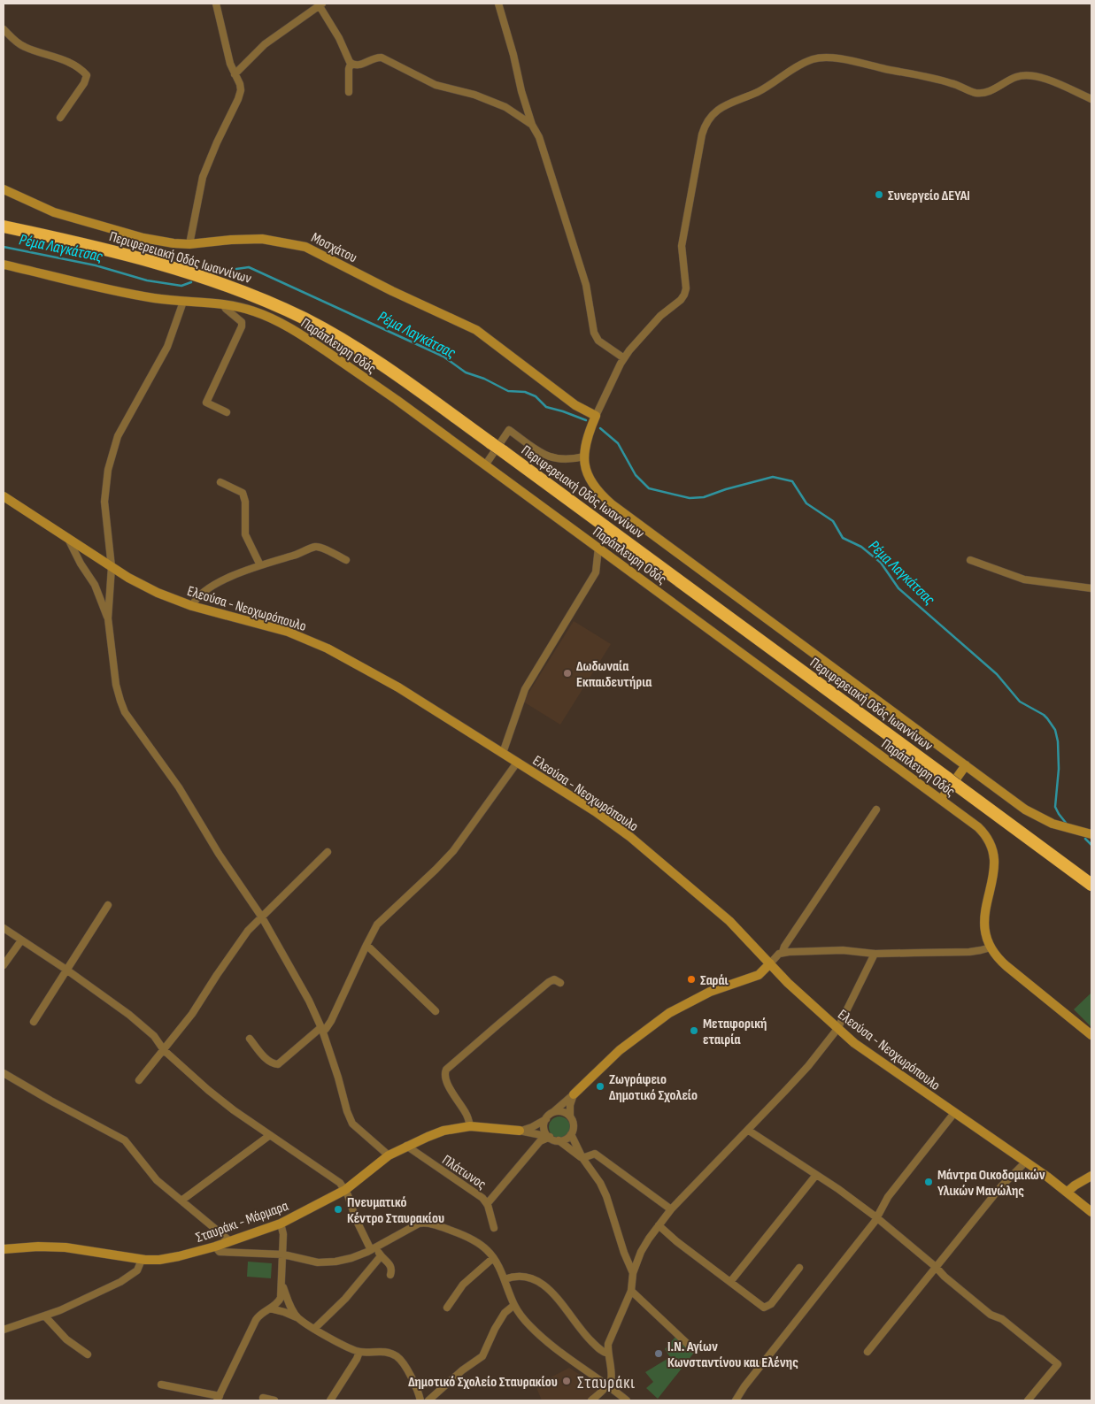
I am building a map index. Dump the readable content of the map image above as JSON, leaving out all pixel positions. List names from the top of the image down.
{
  "streets": {
    "highway": ["Περιφερειακή Οδός Ιωαννίνων"],
    "street": [
      "Μοσχάτου",
      "Παράπλευρη Οδός",
      "Ελεούσα - Νεοχωρόπουλο",
      "Πλάτωνος",
      "Σταυράκι - Μάρμαρα"
    ]
  },
  "crossings": [
    ["Μοσχάτου", "Παράπλευρη Οδός"],
    ["Πλάτωνος", "Σταυράκι - Μάρμαρα"]
  ],
  "districts": ["Σταυράκι"],
  "water": ["Ρέμα Λαγκάτσας"],
  "places": [
    "Συνεργείο ΔΕΥΑΙ",
    "Δωδωναία Εκπαιδευτήρια",
    "Σαράι",
    "Μεταφορική εταιρία",
    "Ζωγράφειο Δημοτικό Σχολείο",
    "Μάντρα Οικοδομικών Υλικών Μανώλης",
    "Πνευματικό Κέντρο Σταυρακίου",
    "Ι.Ν. Αγίων Κωνσταντίνου και Ελένης",
    "Δημοτικό Σχολείο Σταυρακίου"
  ]
}
